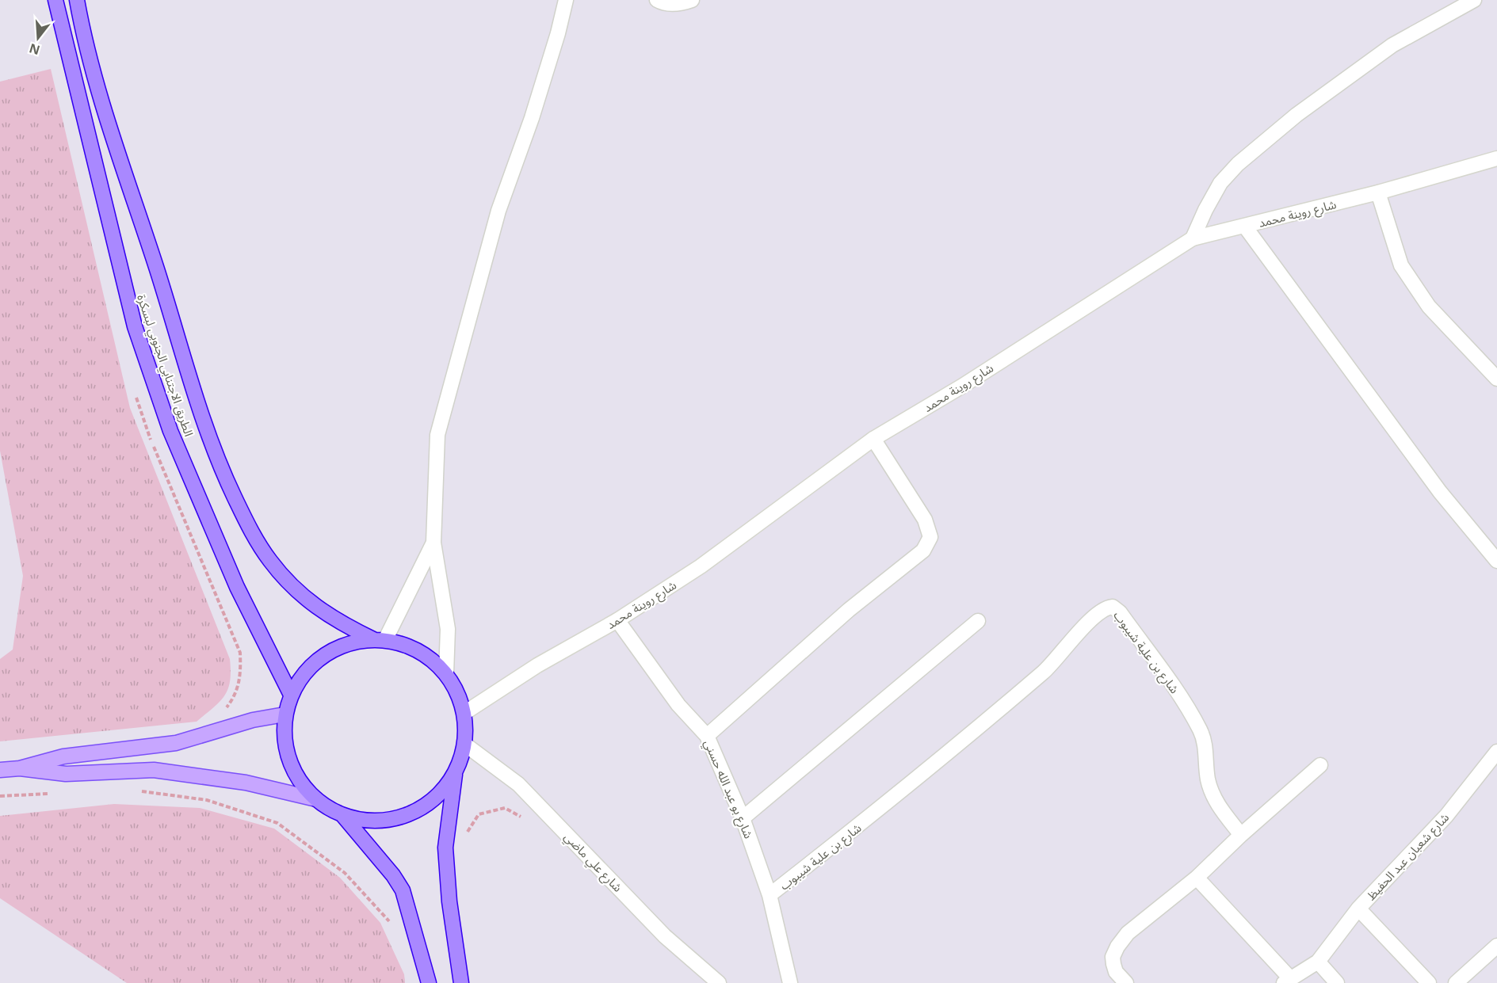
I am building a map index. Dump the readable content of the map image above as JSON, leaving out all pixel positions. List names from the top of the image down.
{
  "streets": {
    "highway": ["الطريق الاجتنابي الجنوبي لبسكرة"],
    "street": [
      "شارع روينة محمد",
      "شارع بن علية شيبوب",
      "شارع بو عبد الله حسني",
      "شارع شعبان عبد الحفيظ",
      "شارع علي ماضي"
    ]
  },
  "crossings": [
    ["شارع روينة محمد", "شارع بو عبد الله حسني"],
    ["شارع بن علية شيبوب", "شارع بو عبد الله حسني"]
  ],
  "north": "bottom"
}
